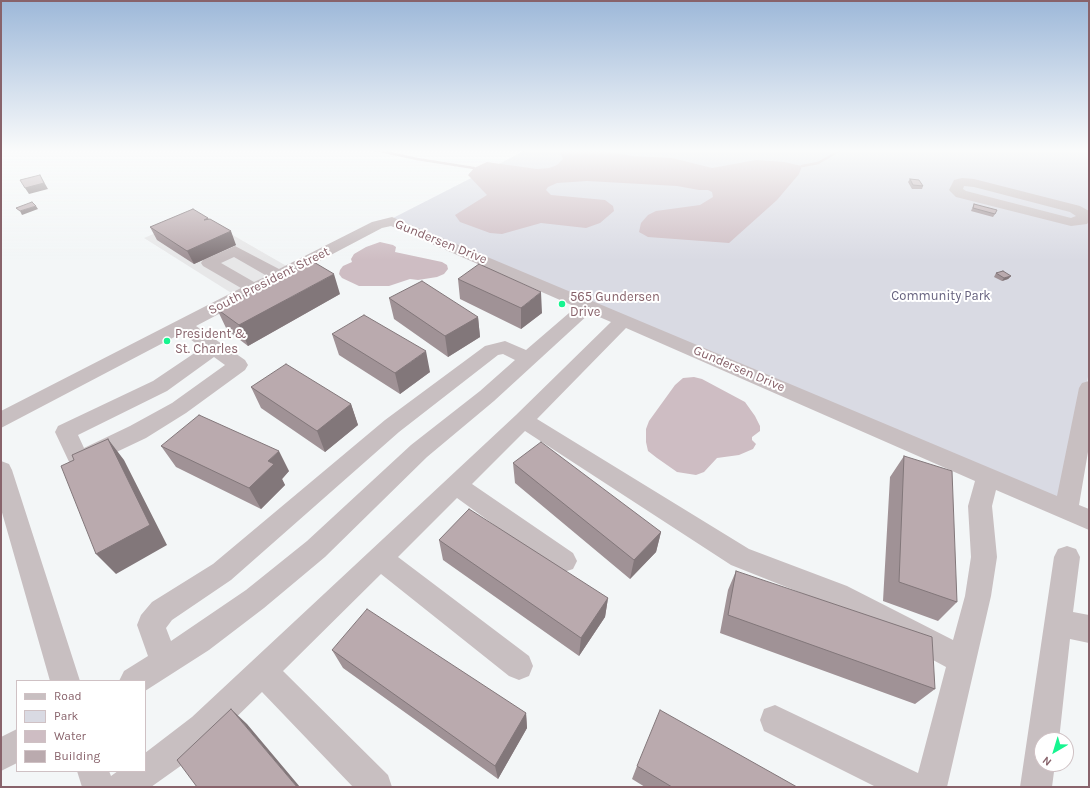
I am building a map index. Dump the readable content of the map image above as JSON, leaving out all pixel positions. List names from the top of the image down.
{
  "streets": {
    "street": ["Gundersen Drive", "South President Street"]
  },
  "crossings": [
    ["Gundersen Drive", "South President Street"]
  ],
  "parks": ["Community Park"],
  "places": ["565 Gundersen Drive", "President & St. Charles"],
  "legend": [
    "Road",
    "Park",
    "Water",
    "Building"
  ],
  "north": "bottom left"
}
